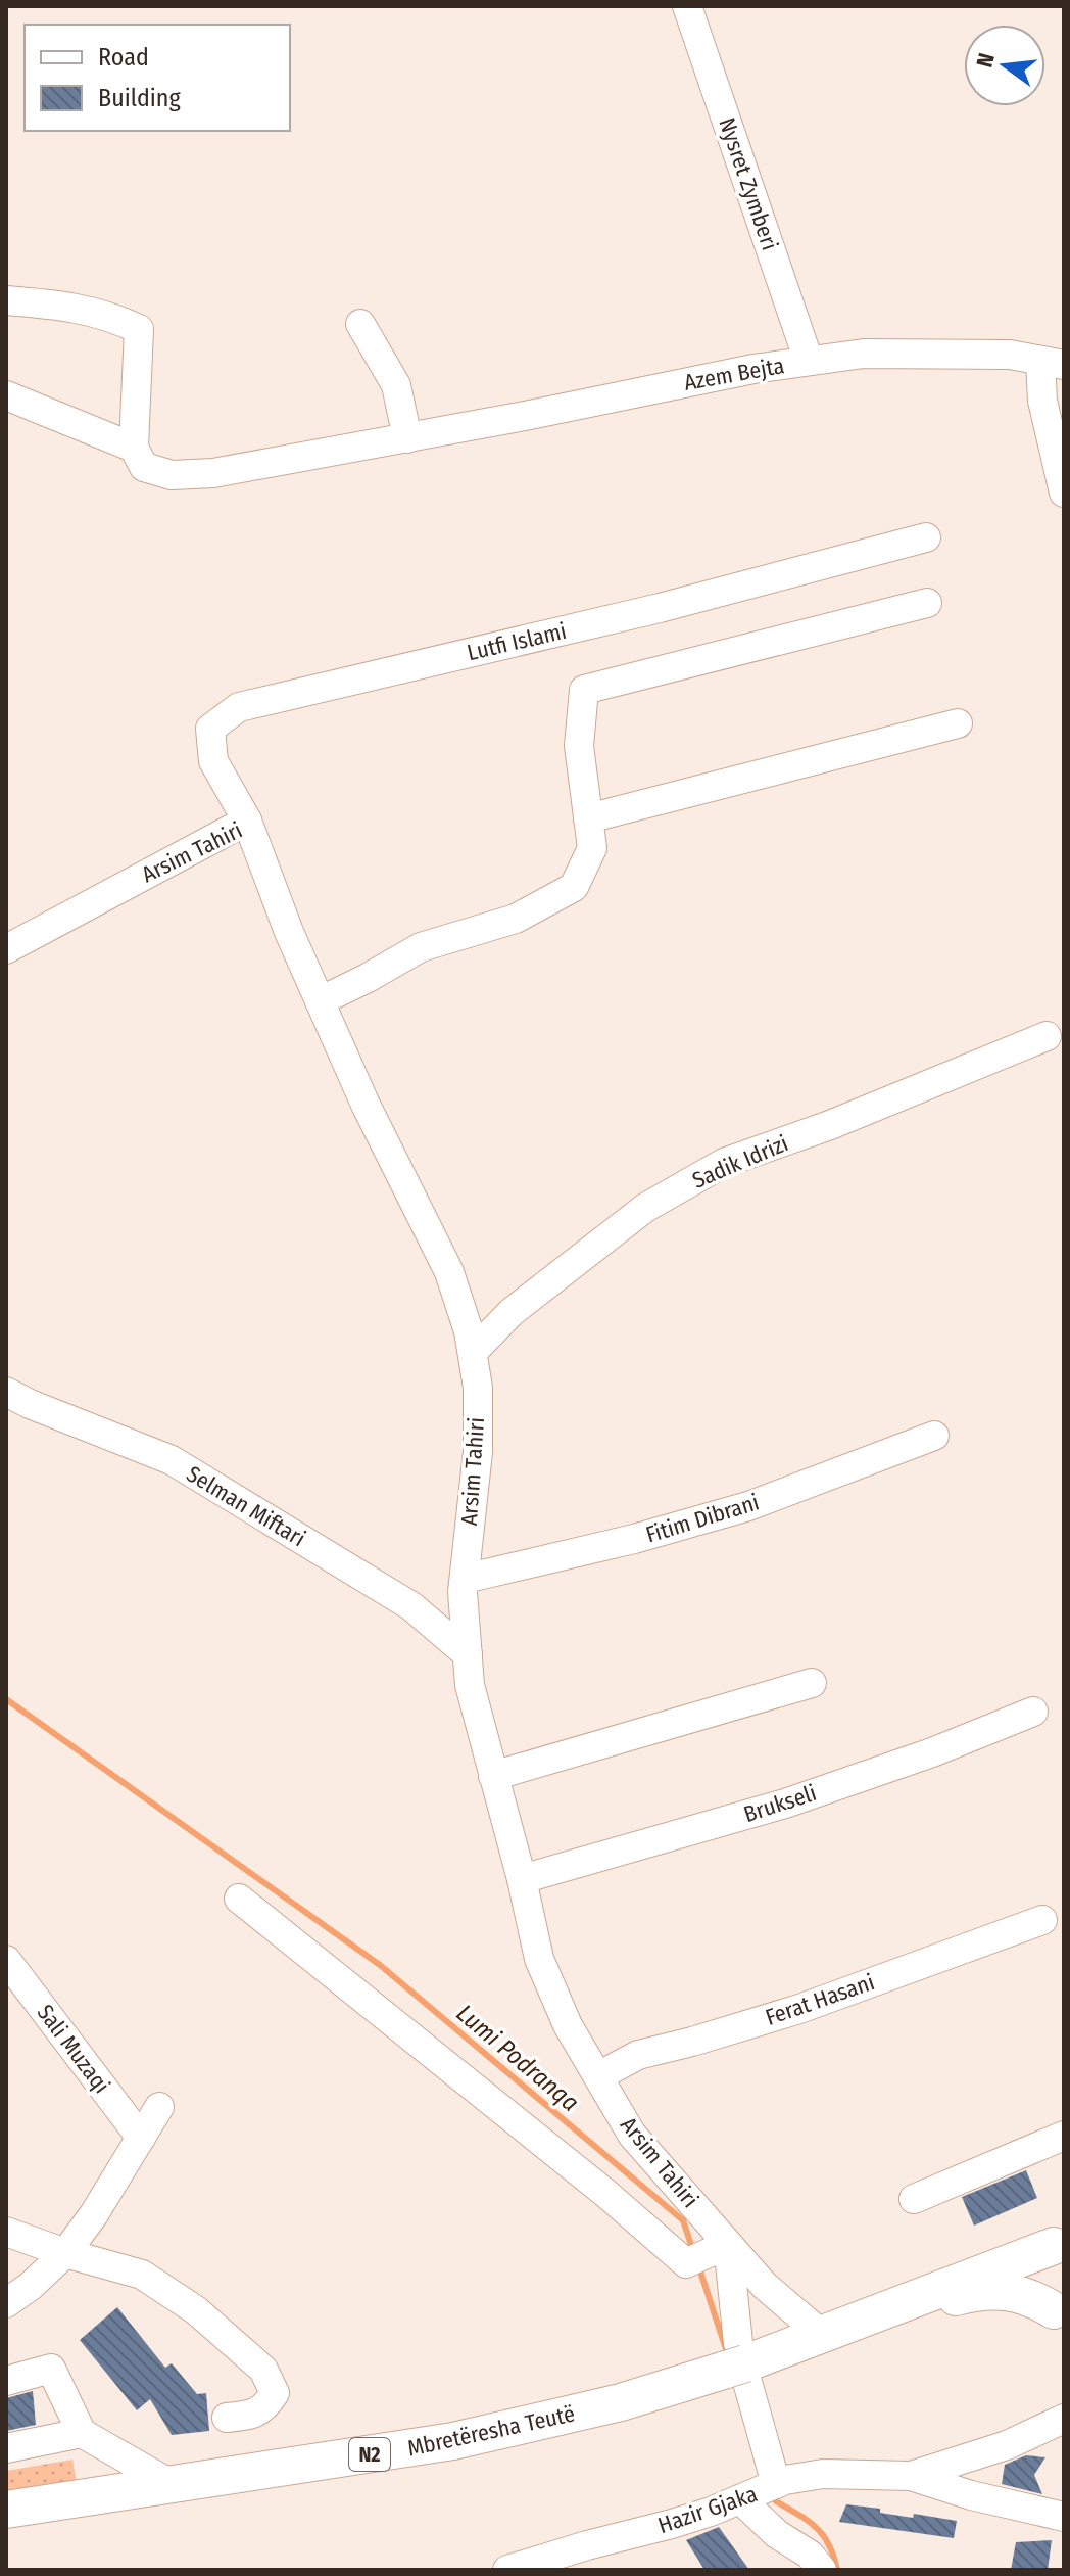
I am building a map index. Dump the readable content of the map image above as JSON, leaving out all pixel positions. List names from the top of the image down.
{
  "streets": {
    "main road": ["Mbretëresha Teutë", "N2"],
    "street": [
      "Nysret Zymberi",
      "Azem Bejta",
      "Lutfi Islami",
      "Arsim Tahiri",
      "Sadik Idrizi",
      "Selman Miftari",
      "Fitim Dibrani",
      "Brukseli",
      "Ferat Hasani",
      "Sali Muzaqi",
      "Hazir Gjaka"
    ]
  },
  "crossings": [
    ["Nysret Zymberi", "Azem Bejta"],
    ["Lutfi Islami", "Arsim Tahiri"],
    ["Arsim Tahiri", "Sadik Idrizi"],
    ["Arsim Tahiri", "Selman Miftari"],
    ["Arsim Tahiri", "Fitim Dibrani"],
    ["Arsim Tahiri", "Brukseli"],
    ["Arsim Tahiri", "Ferat Hasani"],
    ["Arsim Tahiri", "Mbretëresha Teutë"],
    ["Mbretëresha Teutë", "N2"]
  ],
  "water": ["Lumi Podranqa"],
  "legend": ["Road", "Building"],
  "north": "left"
}
